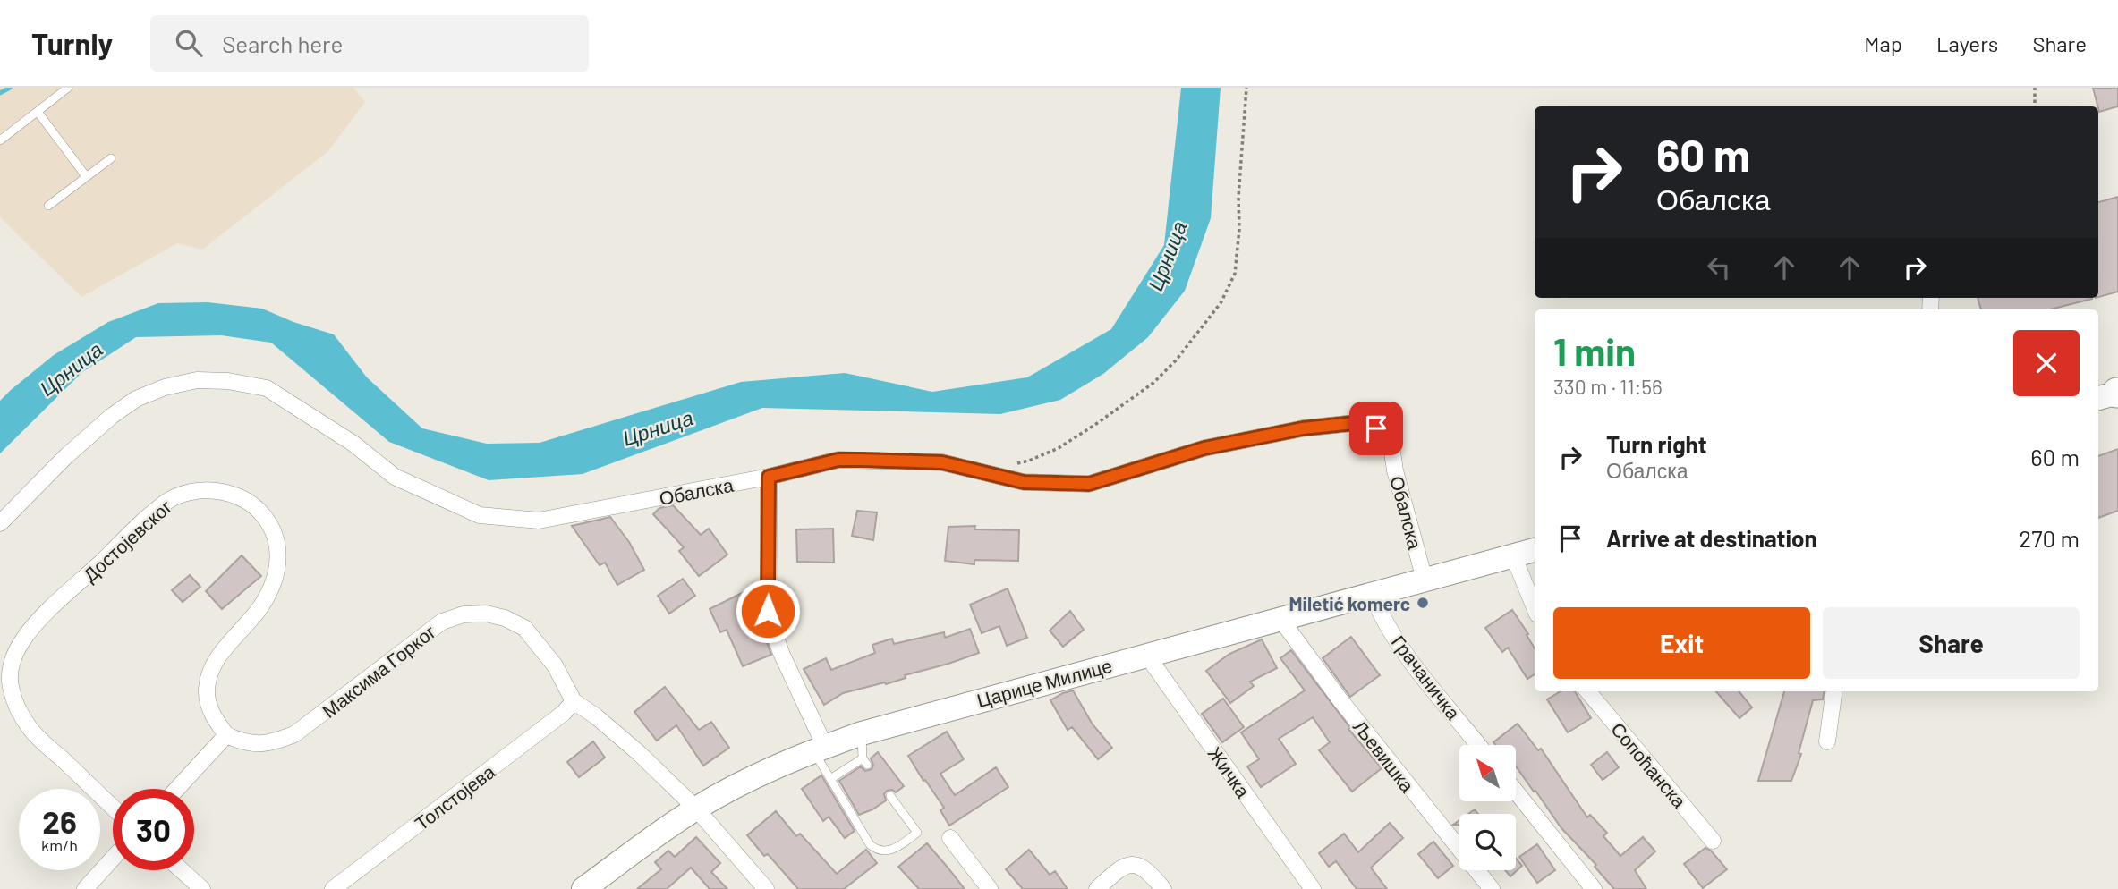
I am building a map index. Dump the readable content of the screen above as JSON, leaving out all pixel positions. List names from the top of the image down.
{
  "streets": {
    "main road": ["Царице Милице"],
    "street": [
      "Обалска",
      "Достојевског",
      "Максима Горког",
      "Грачаничка",
      "Љевишка",
      "Сопоћанска",
      "Жичка",
      "Толстојева"
    ]
  },
  "crossings": [
    ["Обалска", "Царице Милице"],
    ["Достојевског", "Максима Горког"],
    ["Максима Горког", "Царице Милице"],
    ["Максима Горког", "Толстојева"],
    ["Грачаничка", "Царице Милице"],
    ["Царице Милице", "Љевишка"],
    ["Царице Милице", "Жичка"]
  ],
  "water": ["Црница"],
  "places": ["Miletić komerc"],
  "north": "top left",
  "page": {
    "header": "Turnly",
    "search": "Search here",
    "nav": ["Map", "Layers", "Share"],
    "turn": ["60 m", "Обалска"],
    "heading": ["1 min", "330 m · 11:56"],
    "list": [
      {
        "name": "Turn right",
        "note": "Обалска",
        "value": "60 m"
      },
      {
        "name": "Arrive at destination",
        "value": "270 m"
      }
    ],
    "buttons": ["Exit", "Share"],
    "speed": "26 km/h",
    "limit": "30"
  }
}
